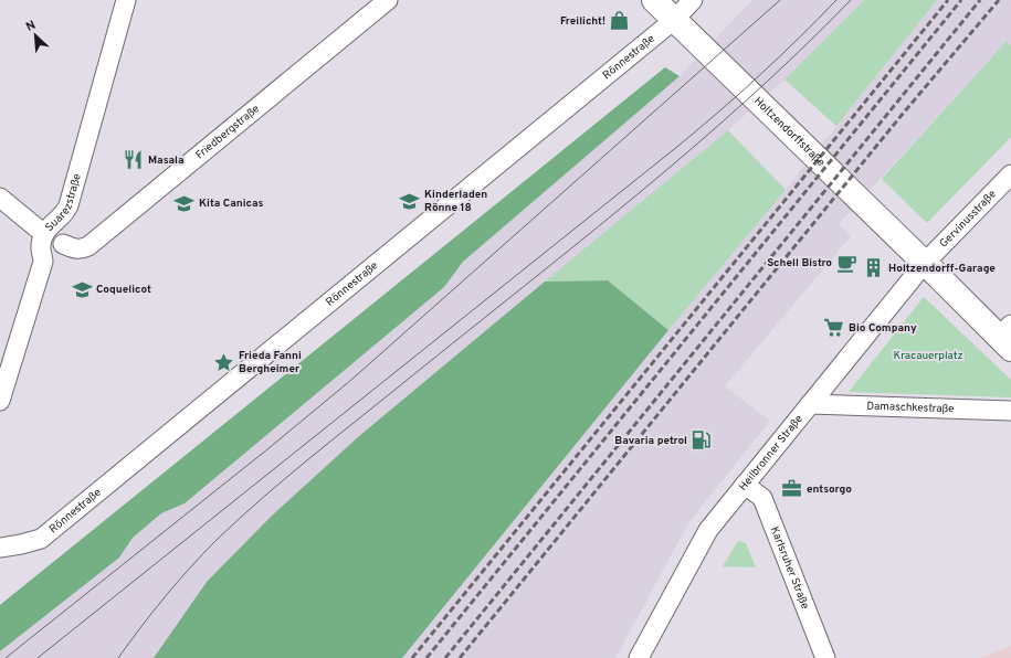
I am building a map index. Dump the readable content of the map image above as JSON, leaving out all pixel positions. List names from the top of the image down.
{
  "streets": {
    "street": [
      "Rönnestraße",
      "Friedbergstraße",
      "Holtzendorffstraße",
      "Suarezstraße",
      "Gervinusstraße",
      "Damaschkestraße",
      "Heilbronner Straße",
      "Karlsruher Straße"
    ]
  },
  "crossings": [
    ["Rönnestraße", "Holtzendorffstraße"],
    ["Holtzendorffstraße", "Gervinusstraße"],
    ["Holtzendorffstraße", "Heilbronner Straße"],
    ["Gervinusstraße", "Heilbronner Straße"],
    ["Damaschkestraße", "Heilbronner Straße"],
    ["Heilbronner Straße", "Karlsruher Straße"]
  ],
  "parks": ["Kracauerplatz"],
  "places": {
    "shop": ["Freilicht!"],
    "restaurant": ["Masala"],
    "school or university": ["Kinderladen Rönne 18", "Kita Canicas", "Coquelicot"],
    "cafe": ["Schell Bistro"],
    "building": ["Holtzendorff-Garage"],
    "supermarket": ["Bio Company"],
    "place": ["Frieda Fanni Bergheimer"],
    "fuel station": ["Bavaria petrol"],
    "office": ["entsorgo"]
  },
  "north": "top left"
}
